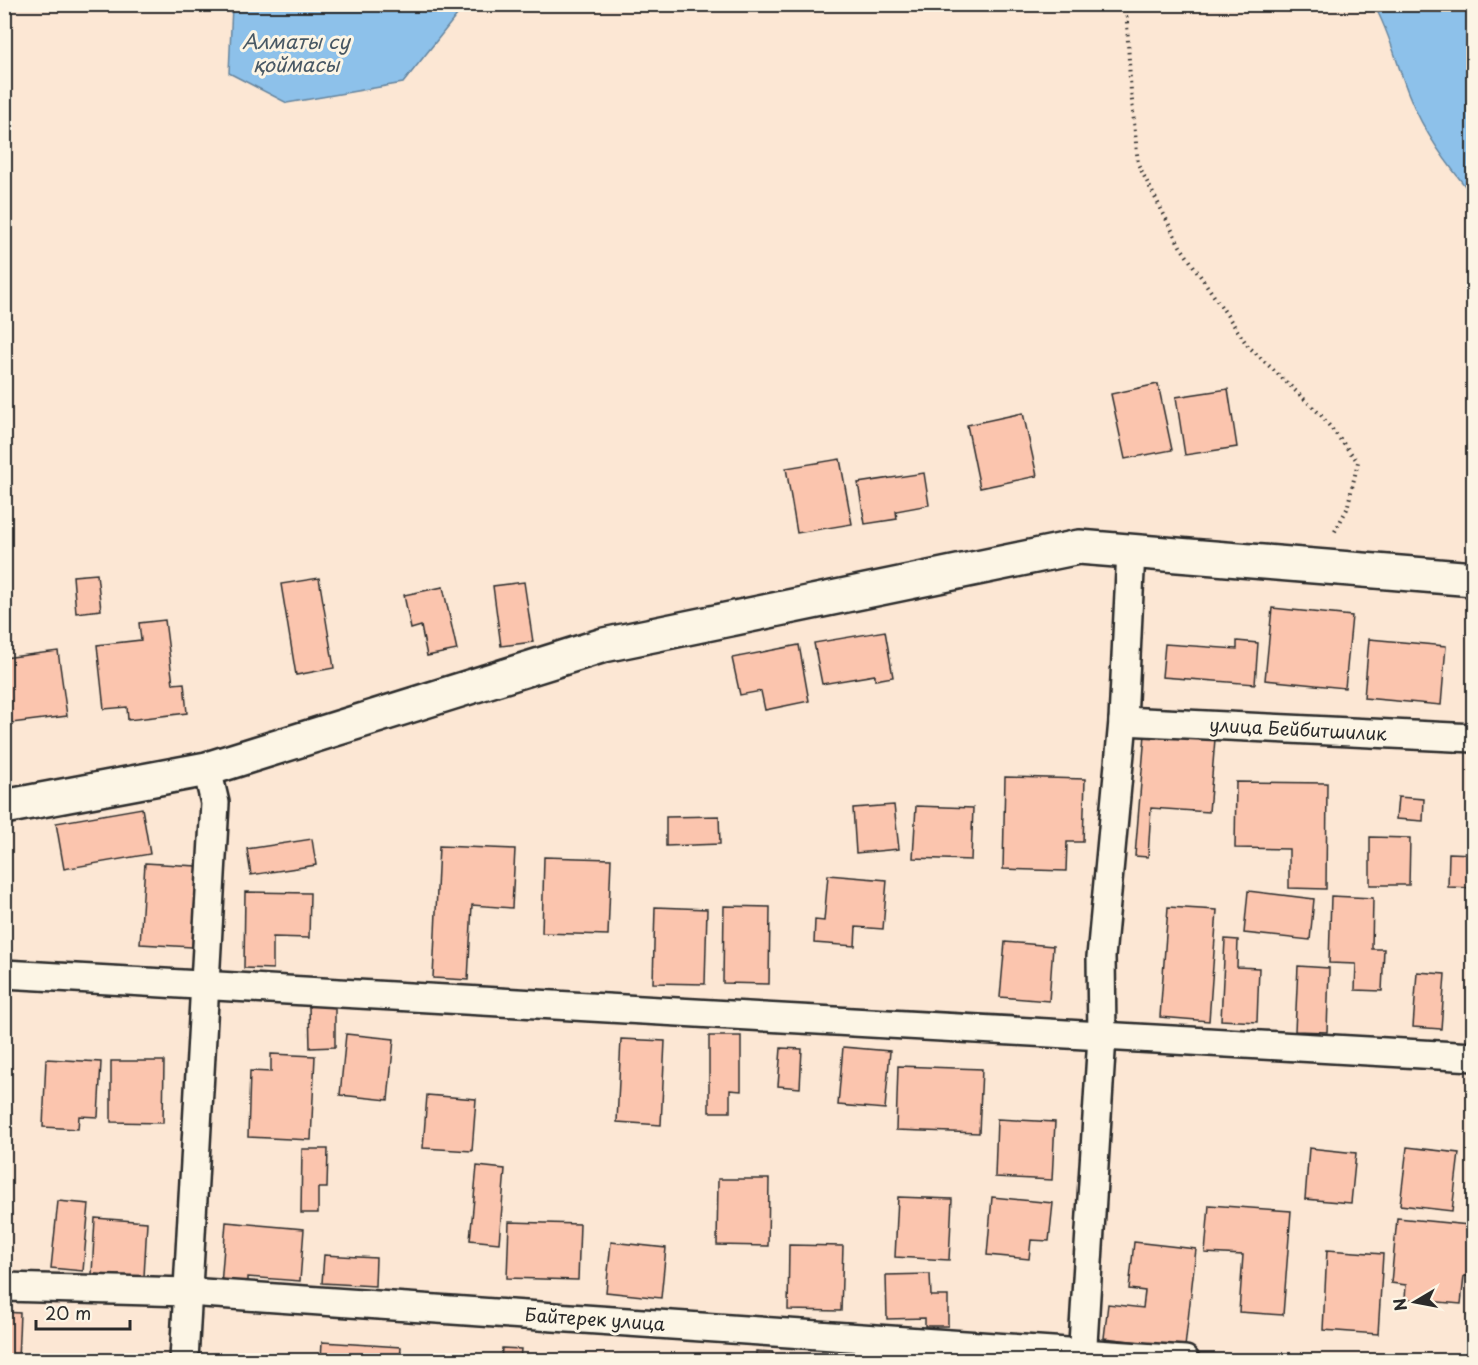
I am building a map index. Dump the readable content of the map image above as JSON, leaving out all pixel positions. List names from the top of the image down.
{
  "streets": {
    "street": ["улица Бейбитшилик", "Байтерек улица"]
  },
  "water": ["Алматы су қоймасы"],
  "scale_bar": "20 m",
  "north": "left"
}
